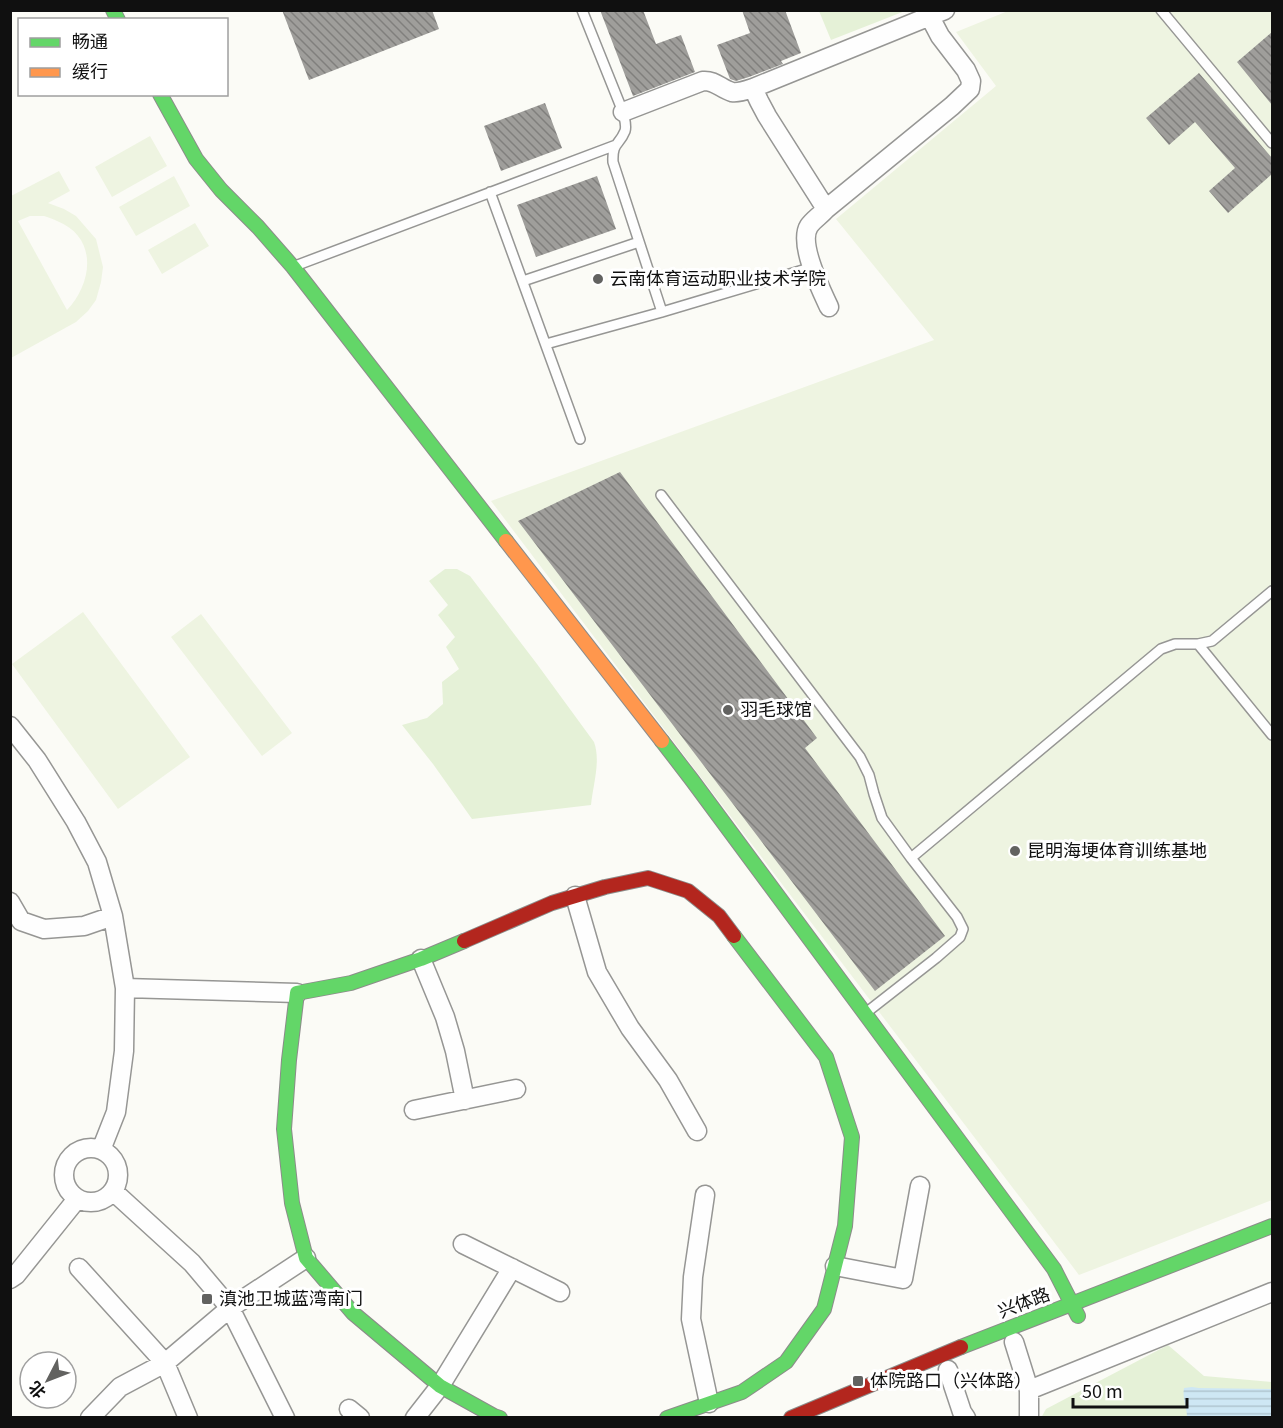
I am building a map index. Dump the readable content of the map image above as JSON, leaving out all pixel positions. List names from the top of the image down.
{
  "streets": {
    "street": ["兴体路"]
  },
  "places": {
    "other": ["云南体育运动职业技术学院", "羽毛球馆", "昆明海埂体育训练基地"],
    "transit": ["滇池卫城蓝湾南门", "体院路口（兴体路）"]
  },
  "legend": ["畅通", "缓行"],
  "scale_bar": "50 m",
  "north": "bottom left"
}
